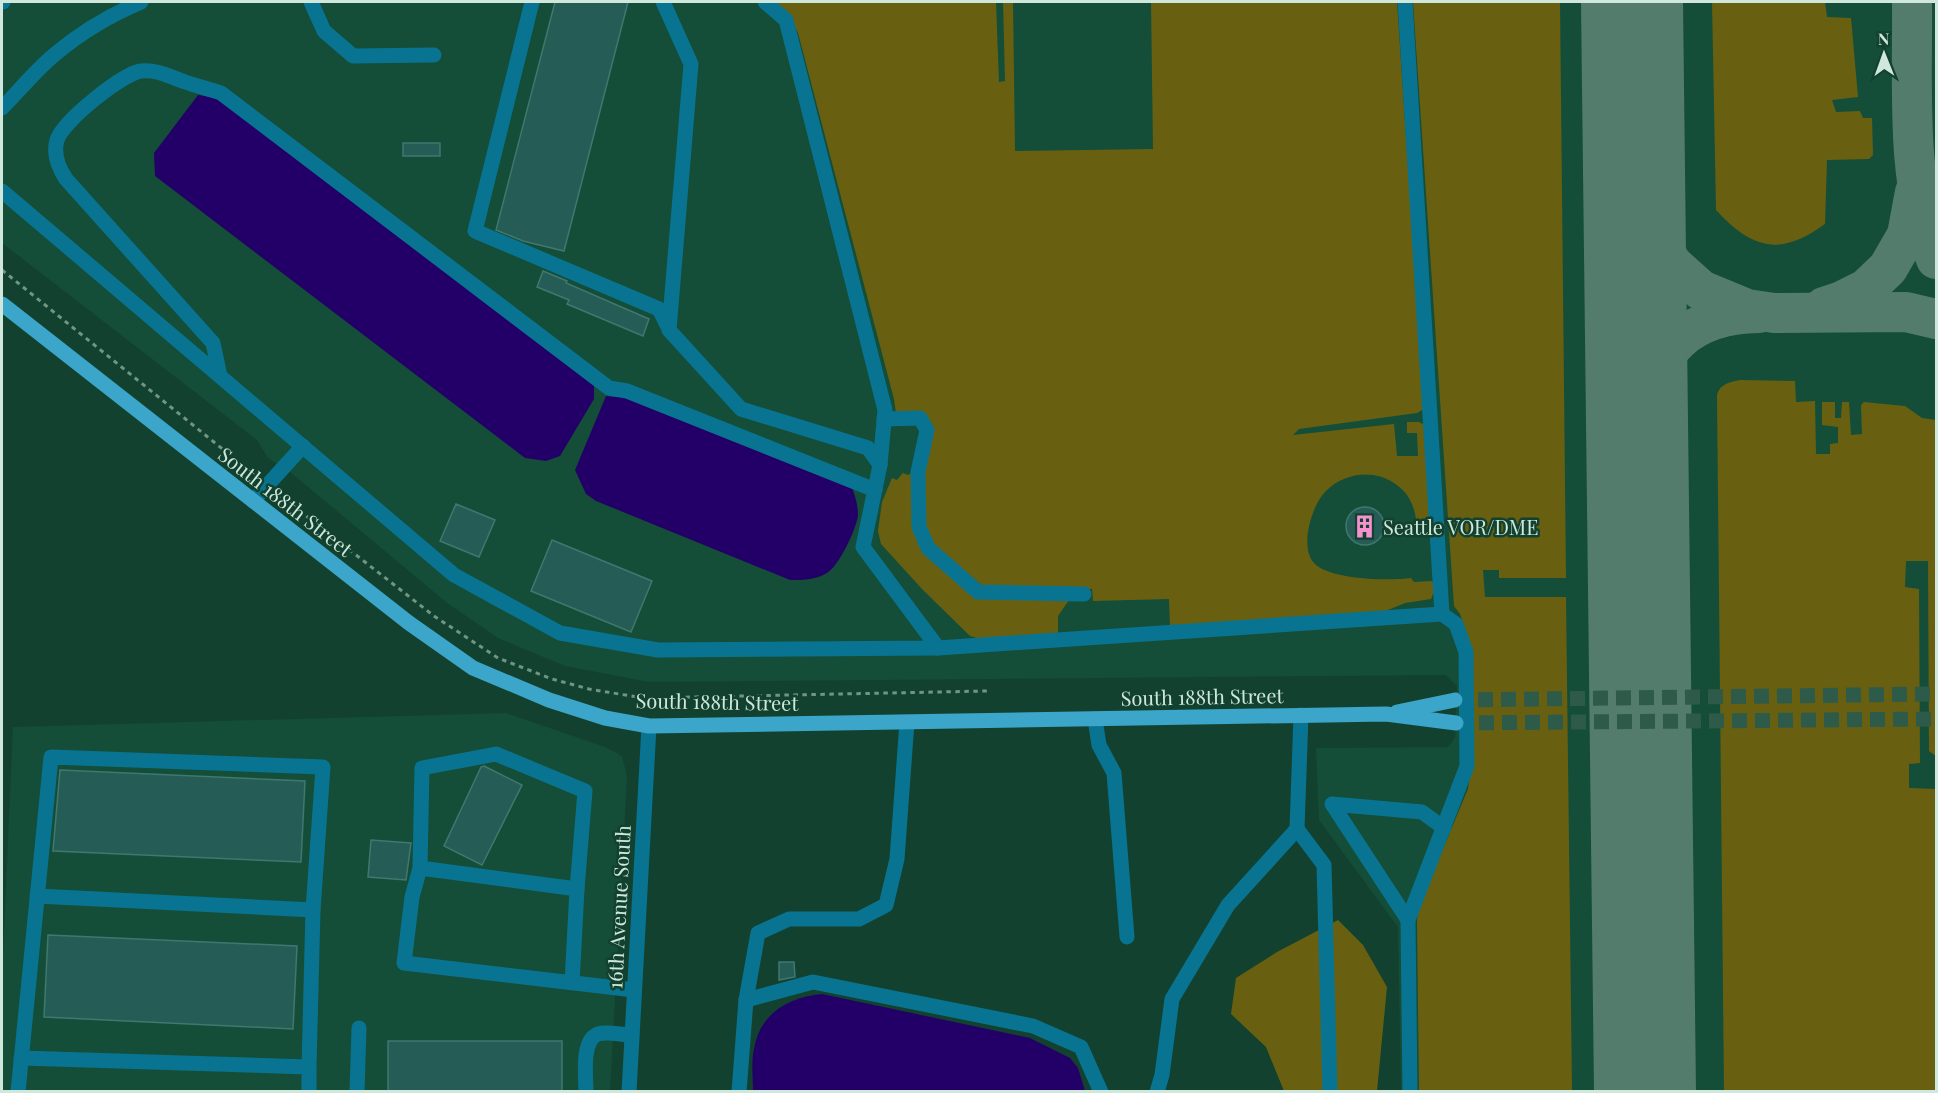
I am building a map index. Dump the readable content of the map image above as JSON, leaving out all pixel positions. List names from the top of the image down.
{
  "streets": {
    "main road": ["South 188th Street"],
    "street": ["16th Avenue South"]
  },
  "crossings": [
    ["South 188th Street", "16th Avenue South"]
  ],
  "places": {
    "building": ["Seattle VOR/DME"]
  },
  "north": "top"
}
